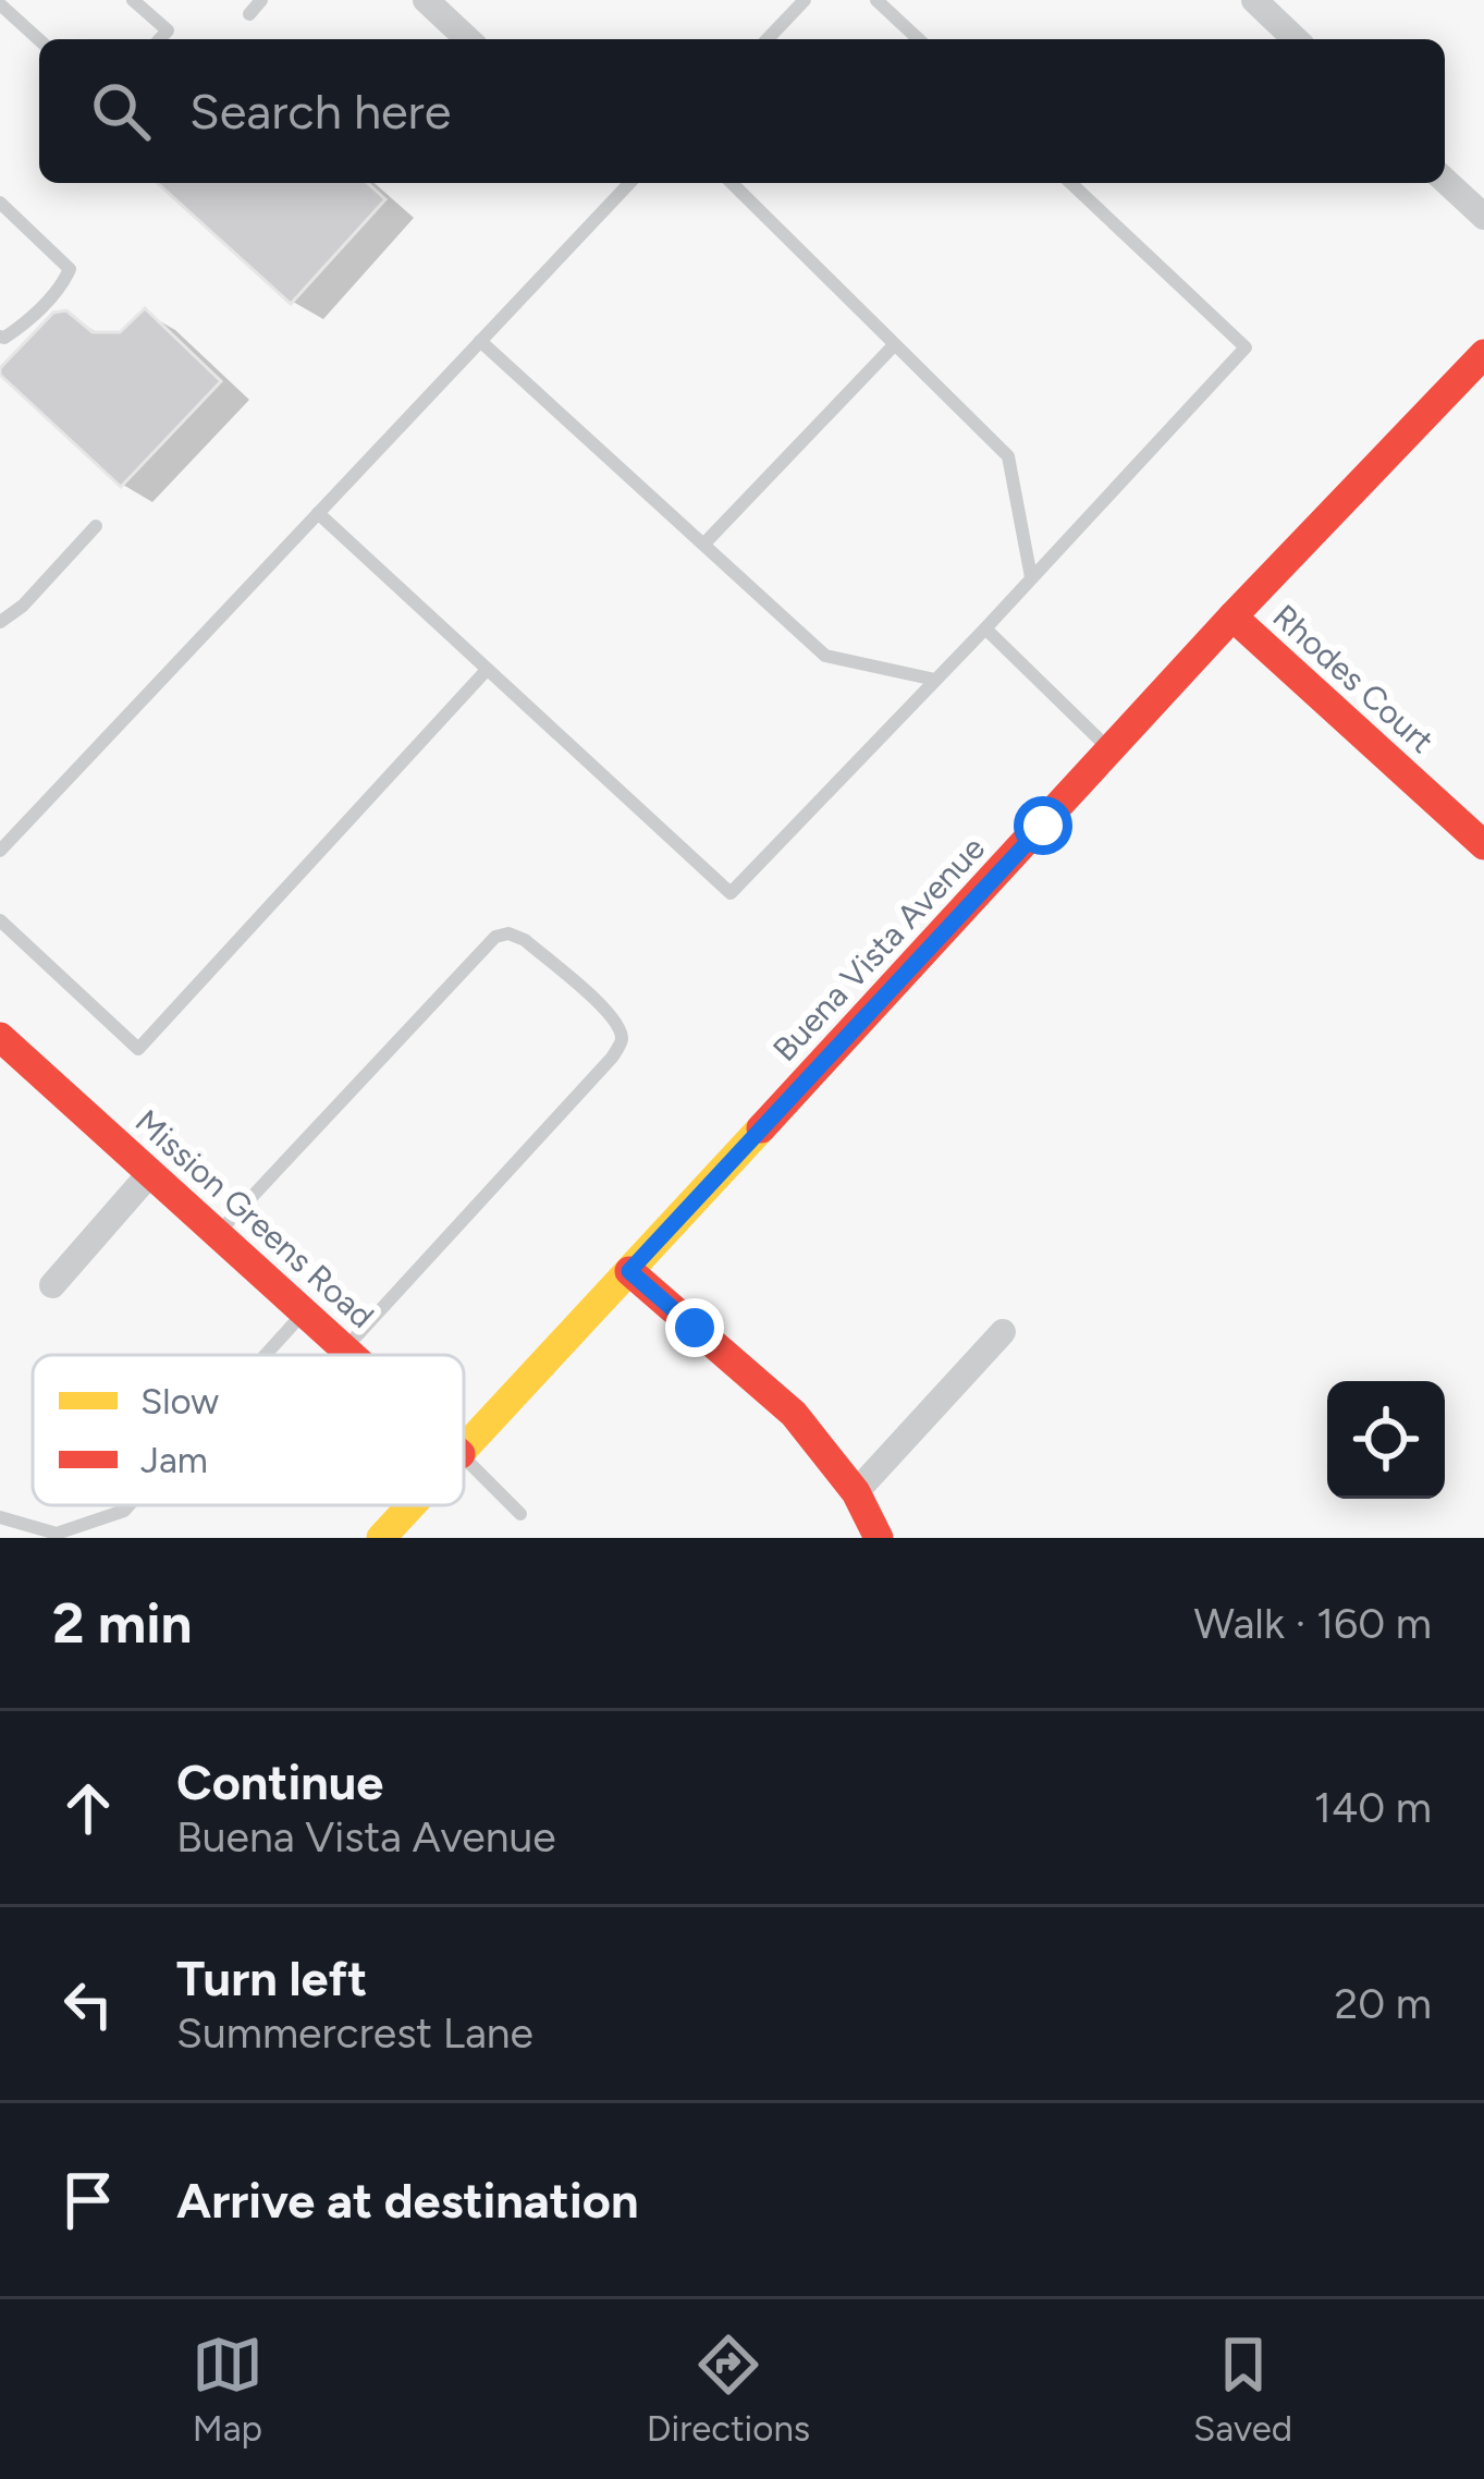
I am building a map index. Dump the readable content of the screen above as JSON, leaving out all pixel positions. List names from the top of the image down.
{
  "streets": {
    "street": ["Rhodes Court", "Buena Vista Avenue", "Mission Greens Road"]
  },
  "crossings": [
    ["Rhodes Court", "Buena Vista Avenue"]
  ],
  "legend": ["Slow", "Jam"],
  "page": {
    "search": "Search here",
    "heading": ["2 min", "Walk · 160 m"],
    "list": [
      ["Continue", "Buena Vista Avenue", "140 m"],
      ["Turn left", "Summercrest Lane", "20 m"],
      "Arrive at destination"
    ],
    "nav": ["Map", "Directions", "Saved"]
  }
}
